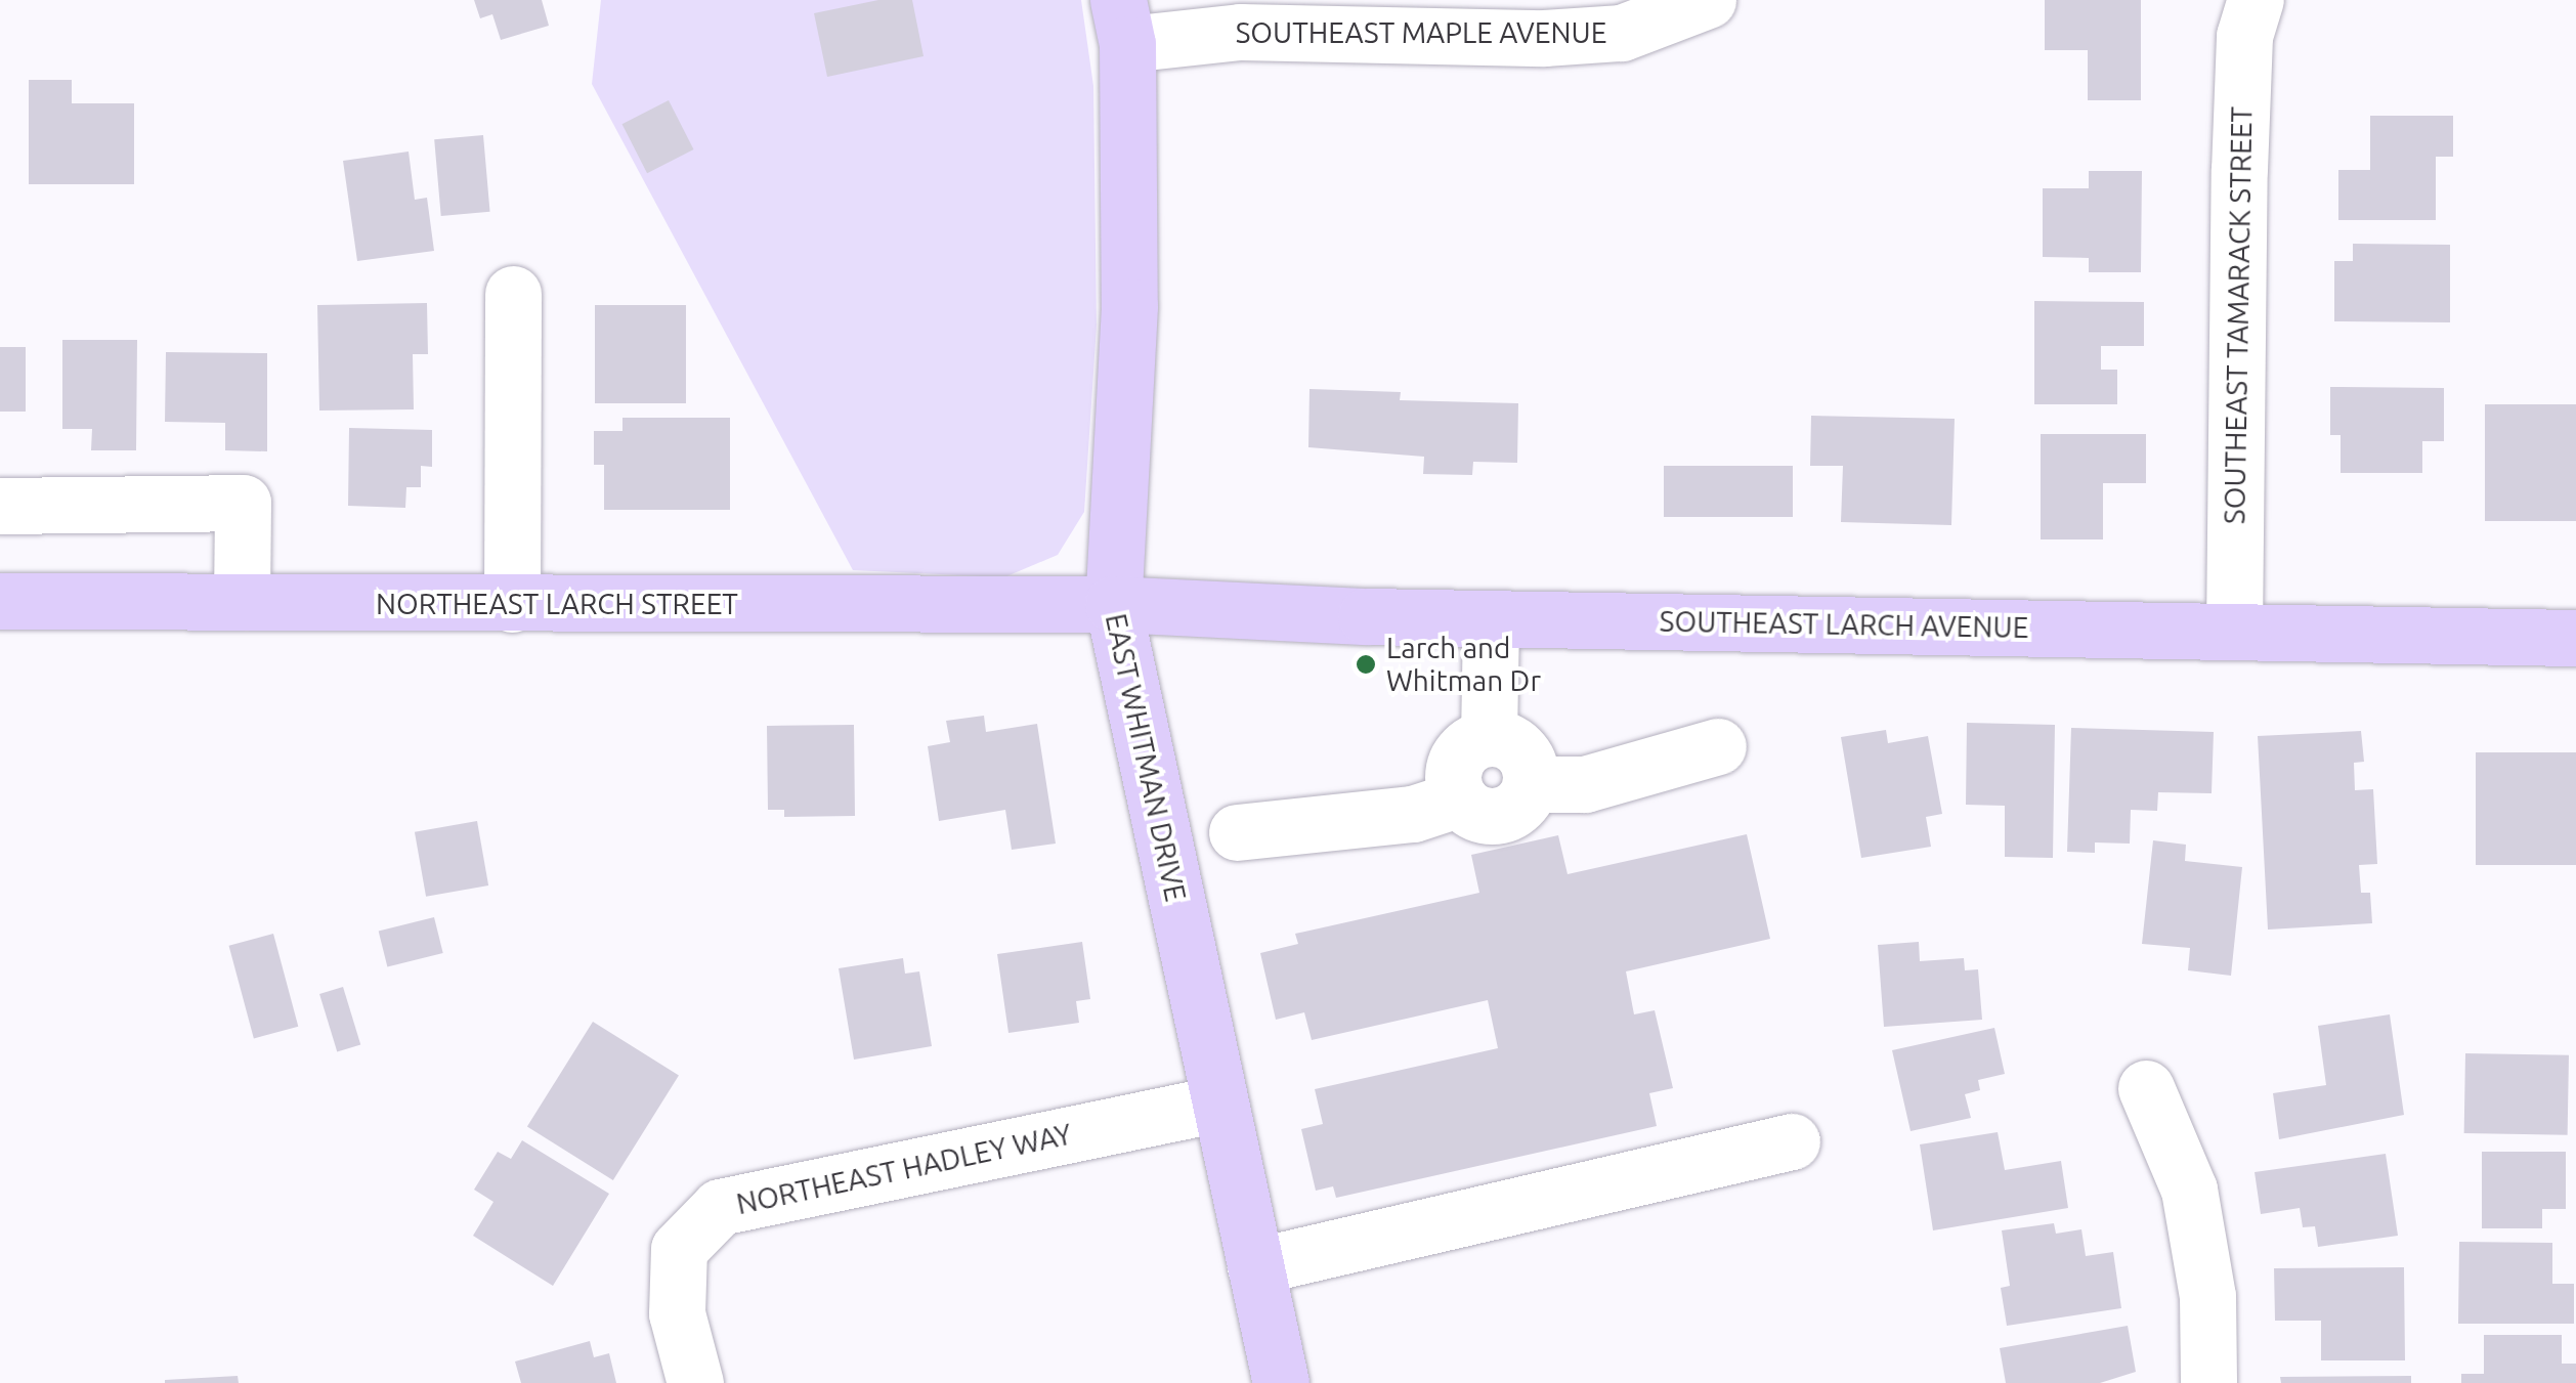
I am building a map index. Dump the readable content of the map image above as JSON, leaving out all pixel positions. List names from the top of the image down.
{
  "streets": {
    "main road": ["NORTHEAST LARCH STREET", "SOUTHEAST LARCH AVENUE", "EAST WHITMAN DRIVE"],
    "street": ["SOUTHEAST MAPLE AVENUE", "SOUTHEAST TAMARACK STREET", "NORTHEAST HADLEY WAY"]
  },
  "crossings": [
    ["SOUTHEAST MAPLE AVENUE", "EAST WHITMAN DRIVE"],
    ["SOUTHEAST TAMARACK STREET", "SOUTHEAST LARCH AVENUE"],
    ["NORTHEAST LARCH STREET", "SOUTHEAST LARCH AVENUE"],
    ["NORTHEAST LARCH STREET", "EAST WHITMAN DRIVE"],
    ["SOUTHEAST LARCH AVENUE", "EAST WHITMAN DRIVE"],
    ["EAST WHITMAN DRIVE", "NORTHEAST HADLEY WAY"]
  ],
  "places": ["Larch and Whitman Dr"]
}
